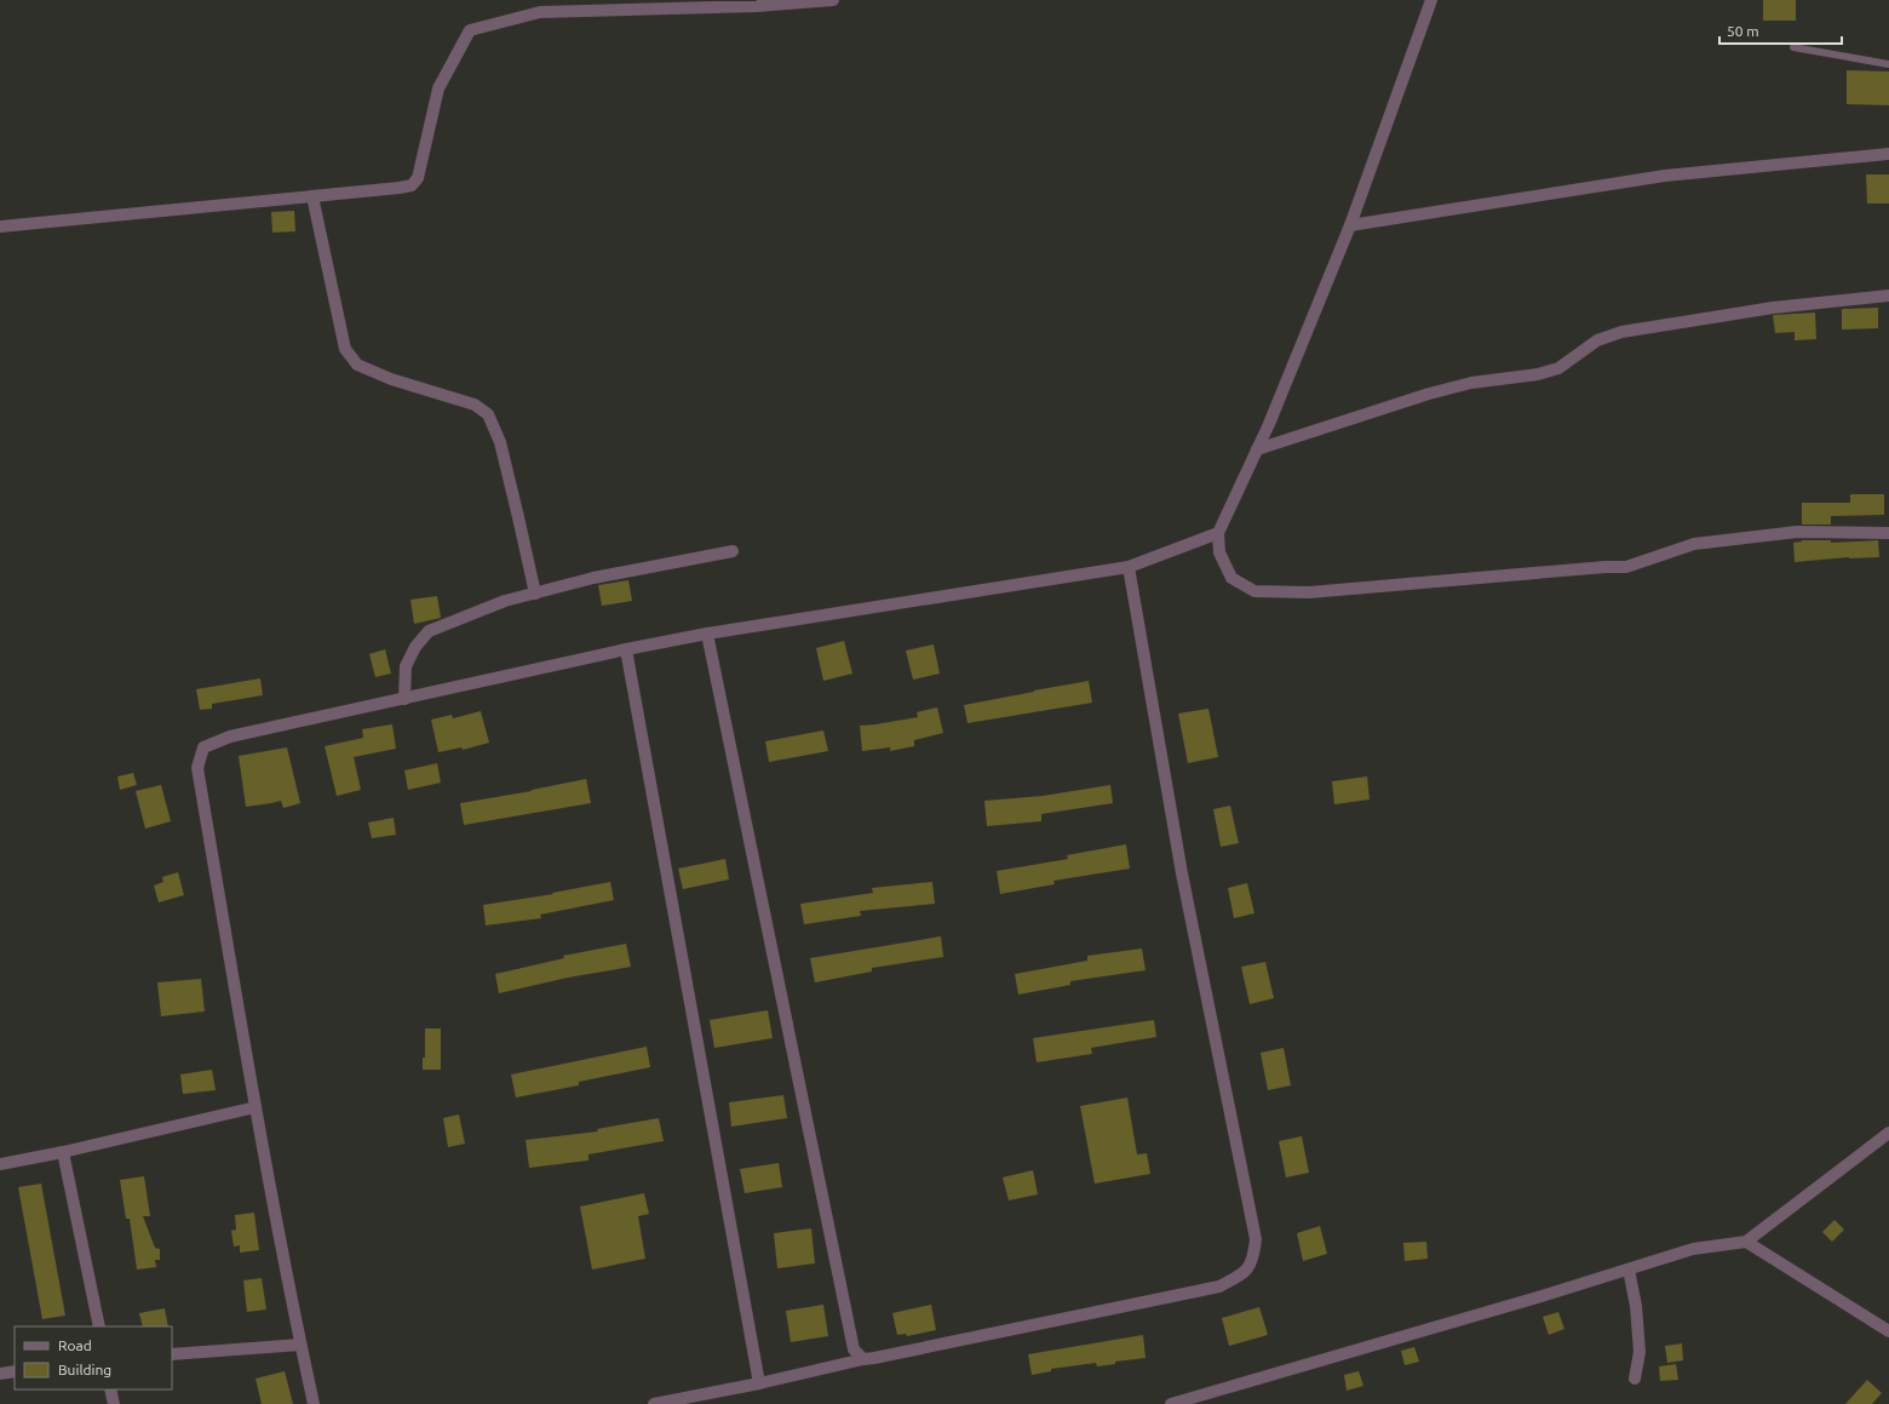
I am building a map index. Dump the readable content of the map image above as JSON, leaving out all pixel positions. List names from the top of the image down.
{
  "legend": ["Road", "Building"],
  "scale_bar": "50 m"
}
